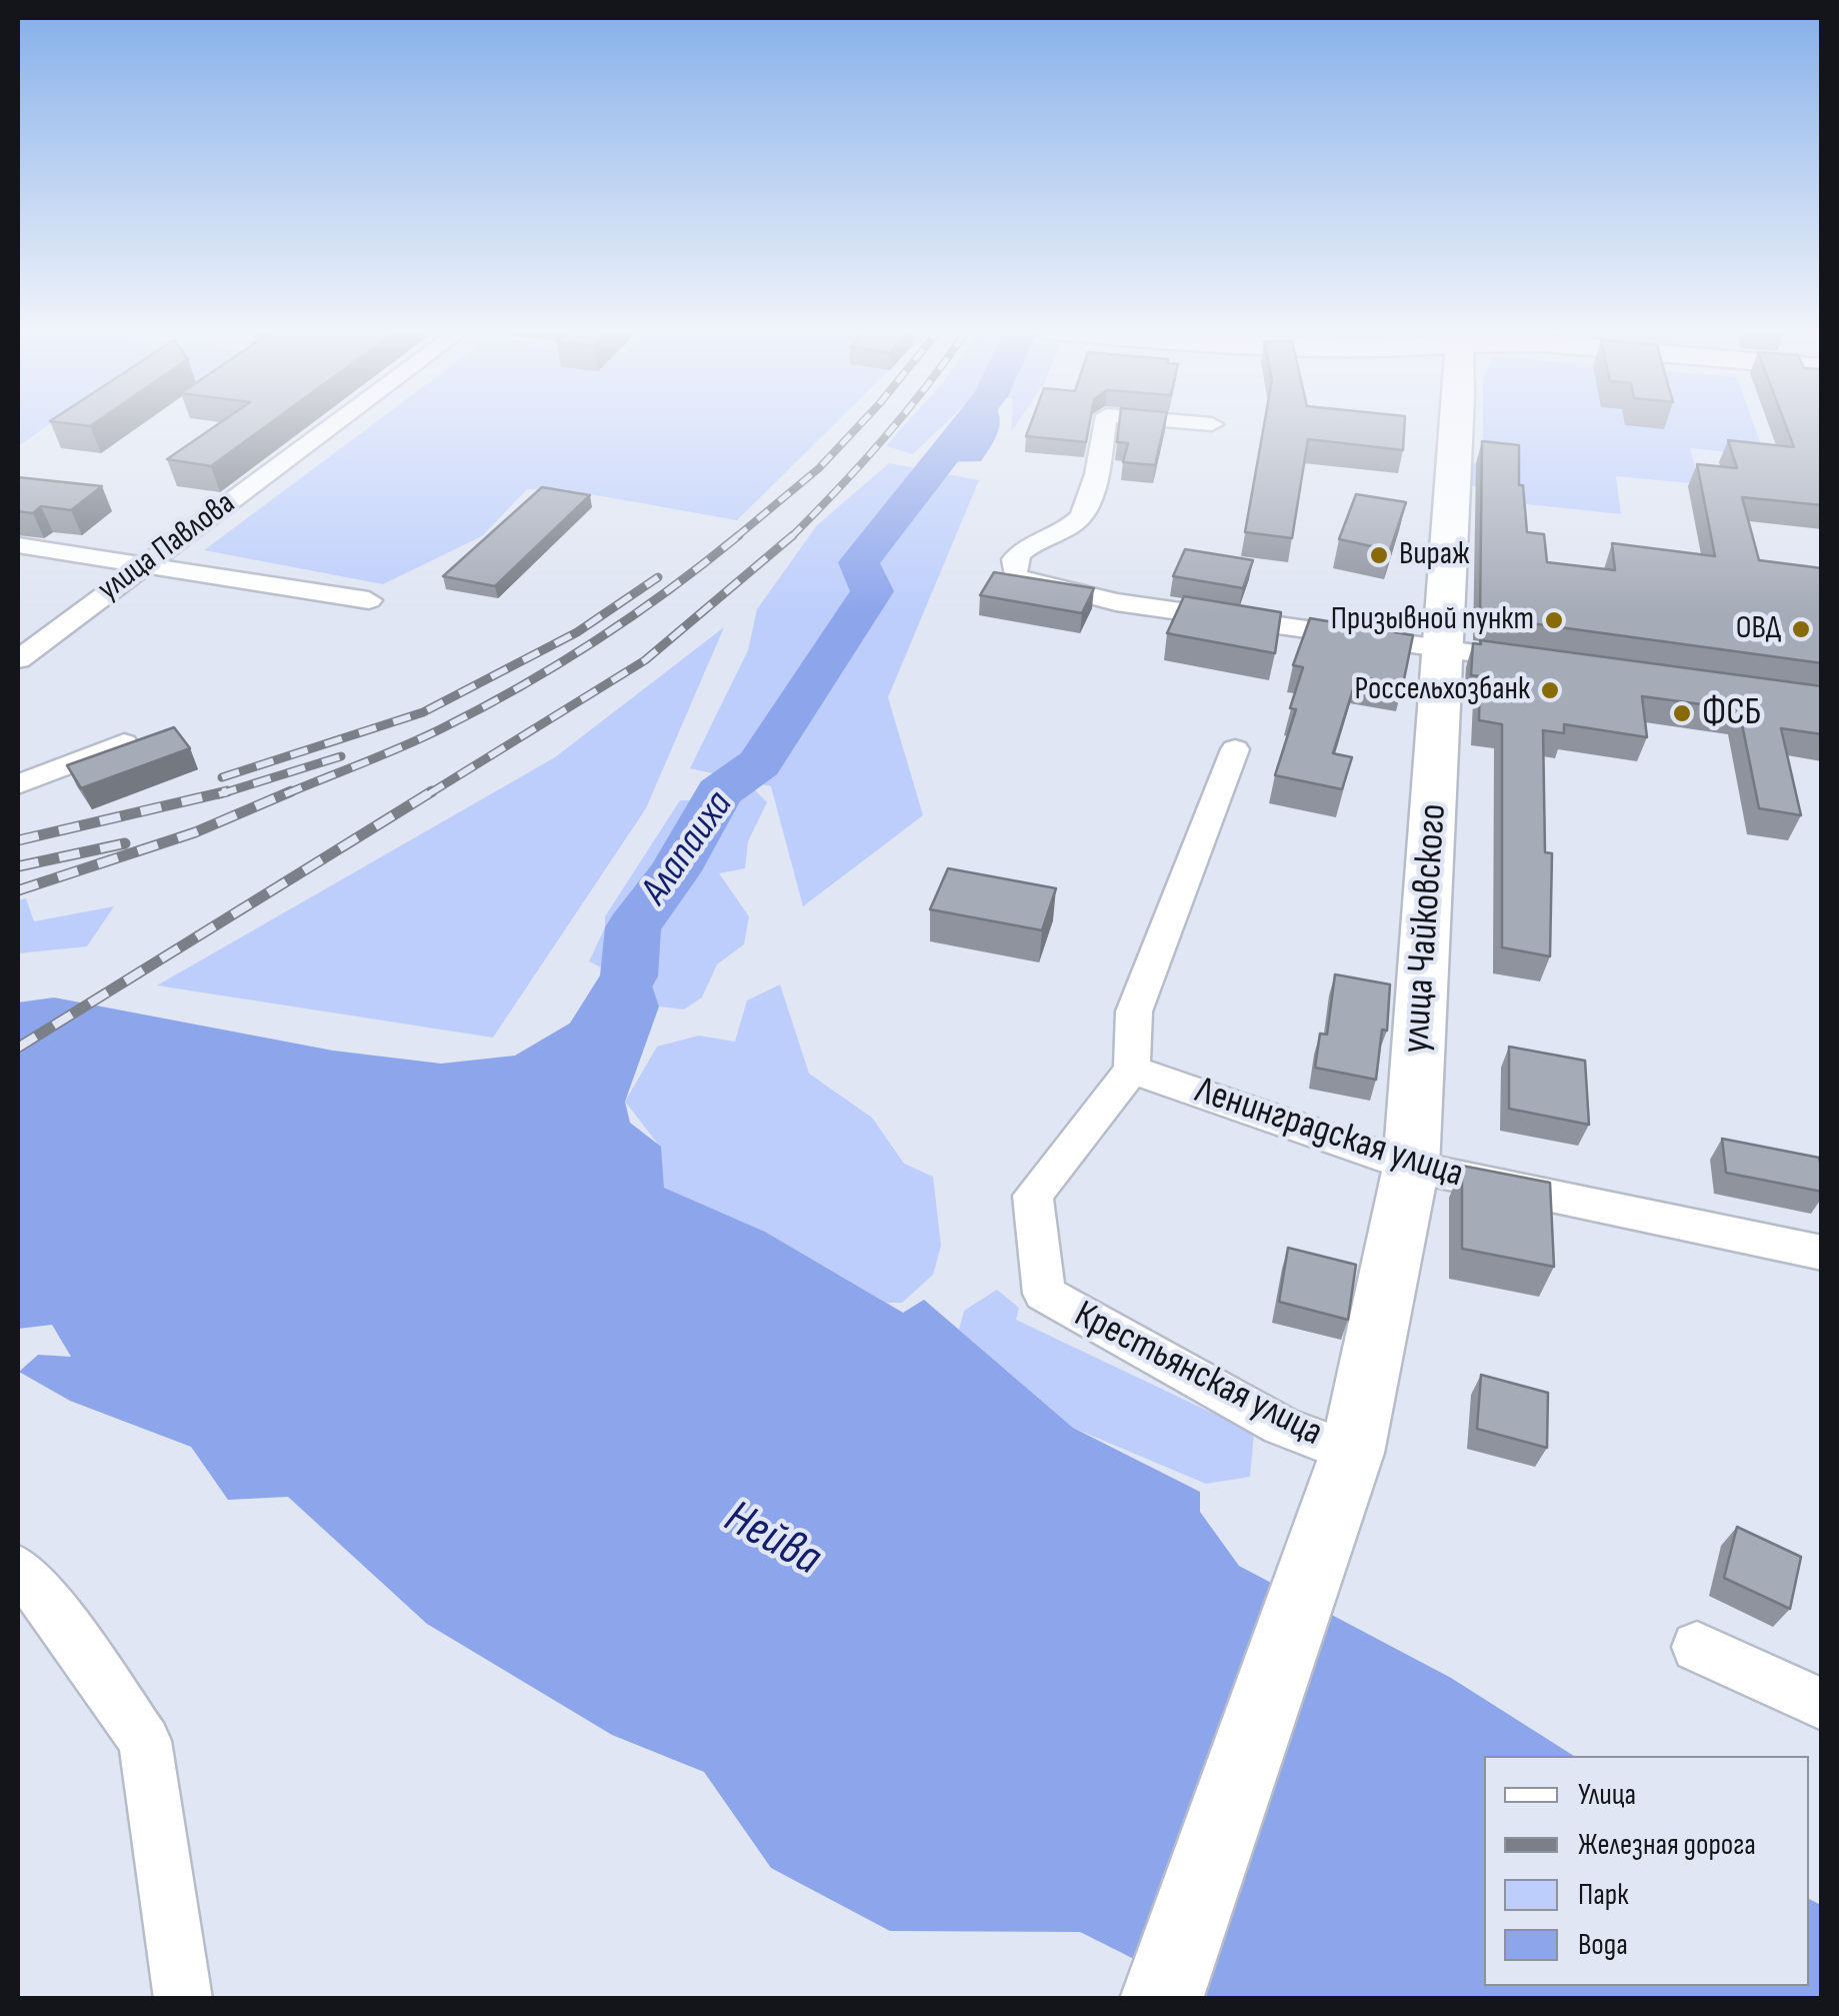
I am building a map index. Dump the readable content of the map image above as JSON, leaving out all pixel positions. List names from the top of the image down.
{
  "streets": {
    "main road": ["улица Чайковского"],
    "street": ["улица Павлова", "Ленинградская улица", "Крестьянская улица"]
  },
  "crossings": [
    ["улица Чайковского", "Ленинградская улица"],
    ["улица Чайковского", "Крестьянская улица"],
    ["Ленинградская улица", "Крестьянская улица"]
  ],
  "water": ["Алапаиха", "Нейва"],
  "places": [
    "Вираж",
    "Призывной пункт",
    "ОВД",
    "Россельхозбанк",
    "ФСБ"
  ],
  "legend": [
    "Улица",
    "Железная дорога",
    "Парк",
    "Вода"
  ]
}
